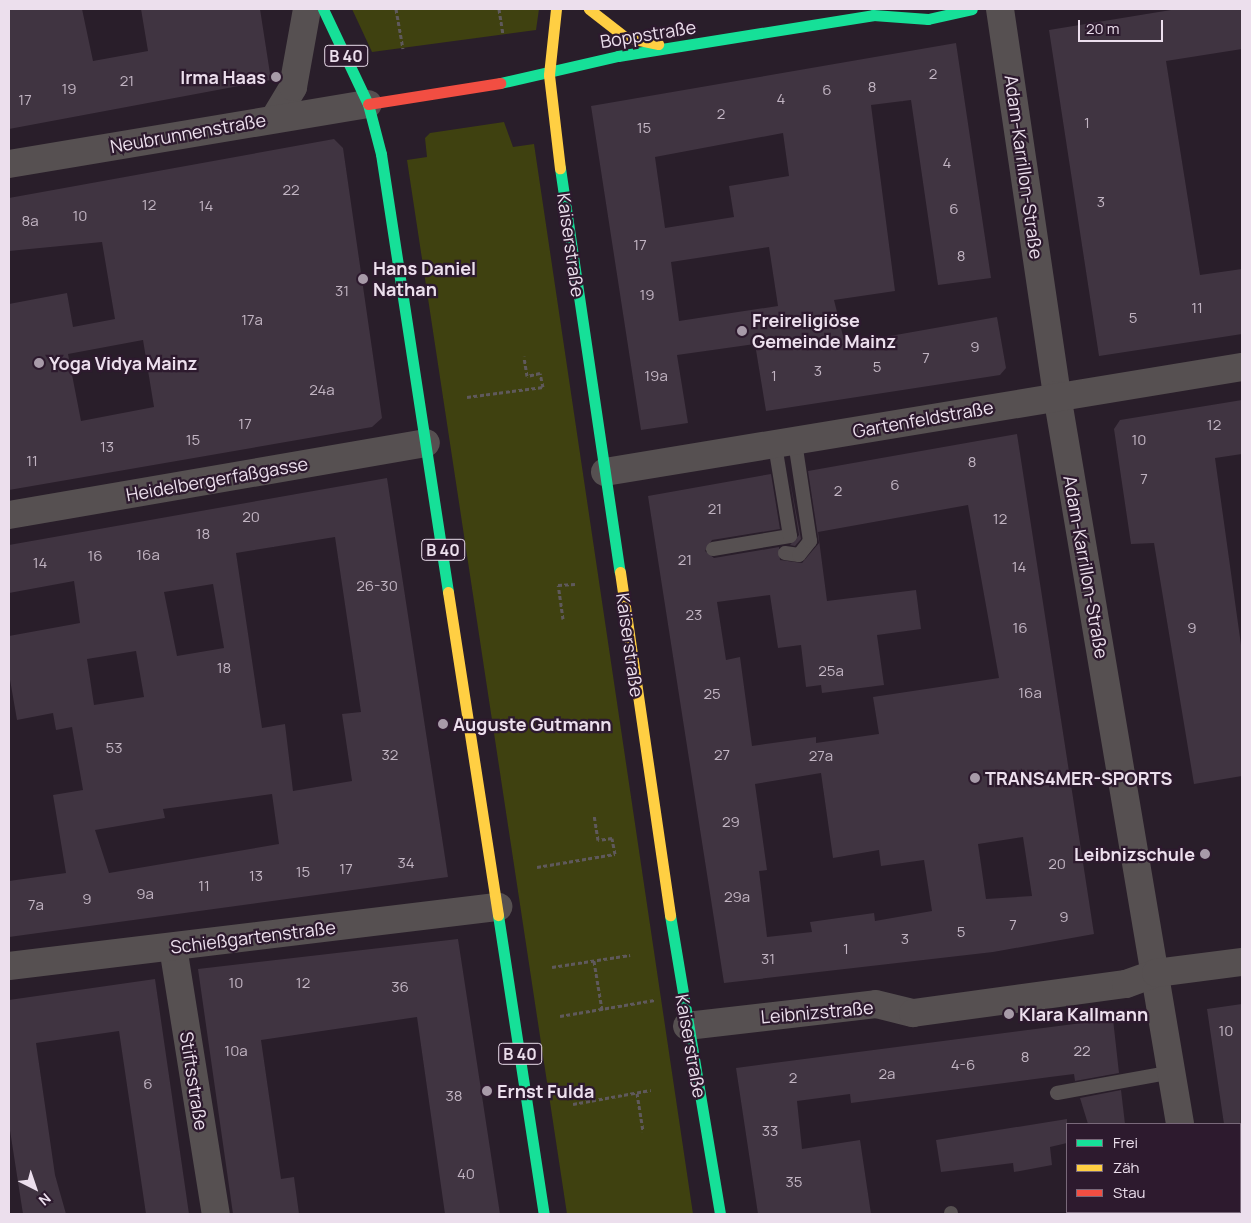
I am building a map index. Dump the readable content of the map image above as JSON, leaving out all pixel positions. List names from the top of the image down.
{
  "streets": {
    "main road": ["Boppstraße", "B 40", "Kaiserstraße"],
    "street": [
      "Neubrunnenstraße",
      "Adam-Karrillon-Straße",
      "Gartenfeldstraße",
      "Heidelbergerfaßgasse",
      "Schießgartenstraße",
      "Leibnizstraße",
      "Stiftsstraße"
    ]
  },
  "crossings": [
    ["Boppstraße", "Kaiserstraße"],
    ["B 40", "Neubrunnenstraße"],
    ["B 40", "Heidelbergerfaßgasse"],
    ["B 40", "Schießgartenstraße"],
    ["Adam-Karrillon-Straße", "Gartenfeldstraße"],
    ["Adam-Karrillon-Straße", "Leibnizstraße"],
    ["Kaiserstraße", "Gartenfeldstraße"],
    ["Kaiserstraße", "Leibnizstraße"],
    ["Schießgartenstraße", "Stiftsstraße"]
  ],
  "places": [
    "Irma Haas",
    "Hans Daniel Nathan",
    "Freireligiöse Gemeinde Mainz",
    "Yoga Vidya Mainz",
    "Auguste Gutmann",
    "TRANS4MER-SPORTS",
    "Leibnizschule",
    "Klara Kallmann",
    "Ernst Fulda"
  ],
  "house_numbers": [
    "2",
    "21",
    "8",
    "19",
    "6",
    "4",
    "17",
    "2",
    "1",
    "15",
    "4",
    "22",
    "3",
    "12",
    "14",
    "6",
    "10",
    "8a",
    "17",
    "8",
    "31",
    "19",
    "11",
    "5",
    "17a",
    "9",
    "7",
    "5",
    "3",
    "19a",
    "1",
    "24a",
    "17",
    "12",
    "15",
    "10",
    "13",
    "11",
    "8",
    "7",
    "6",
    "2",
    "21",
    "20",
    "12",
    "18",
    "16a",
    "16",
    "21",
    "14",
    "14",
    "26-30",
    "23",
    "16",
    "9",
    "18",
    "25a",
    "16a",
    "25",
    "53",
    "32",
    "27",
    "27a",
    "29",
    "34",
    "20",
    "17",
    "15",
    "13",
    "11",
    "9a",
    "29a",
    "9",
    "7a",
    "9",
    "7",
    "5",
    "3",
    "1",
    "31",
    "10",
    "12",
    "36",
    "10",
    "10a",
    "22",
    "8",
    "4-6",
    "2a",
    "2",
    "6",
    "38",
    "33",
    "40",
    "35"
  ],
  "legend": ["Frei", "Zäh", "Stau"],
  "scale_bar": "20 m",
  "north": "bottom right"
}
